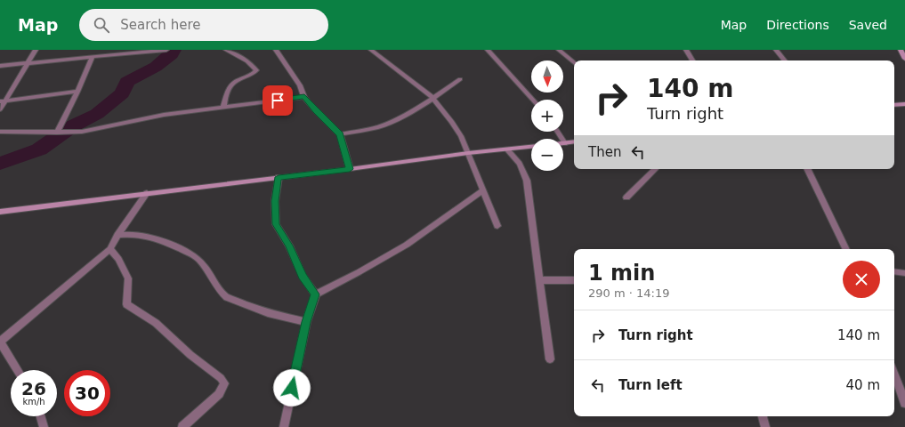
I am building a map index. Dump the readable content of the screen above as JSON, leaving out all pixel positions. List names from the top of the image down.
{
  "north": "bottom",
  "page": {
    "header": "Map",
    "search": "Search here",
    "nav": ["Map", "Directions", "Saved"],
    "map_buttons": ["+", "−"],
    "turn": ["140 m", "Turn right"],
    "then": "Then",
    "heading": ["1 min", "290 m · 14:19"],
    "list": [
      {
        "name": "Turn right",
        "value": "140 m"
      },
      {
        "name": "Turn left",
        "value": "40 m"
      }
    ],
    "speed": "26 km/h",
    "limit": "30"
  }
}
